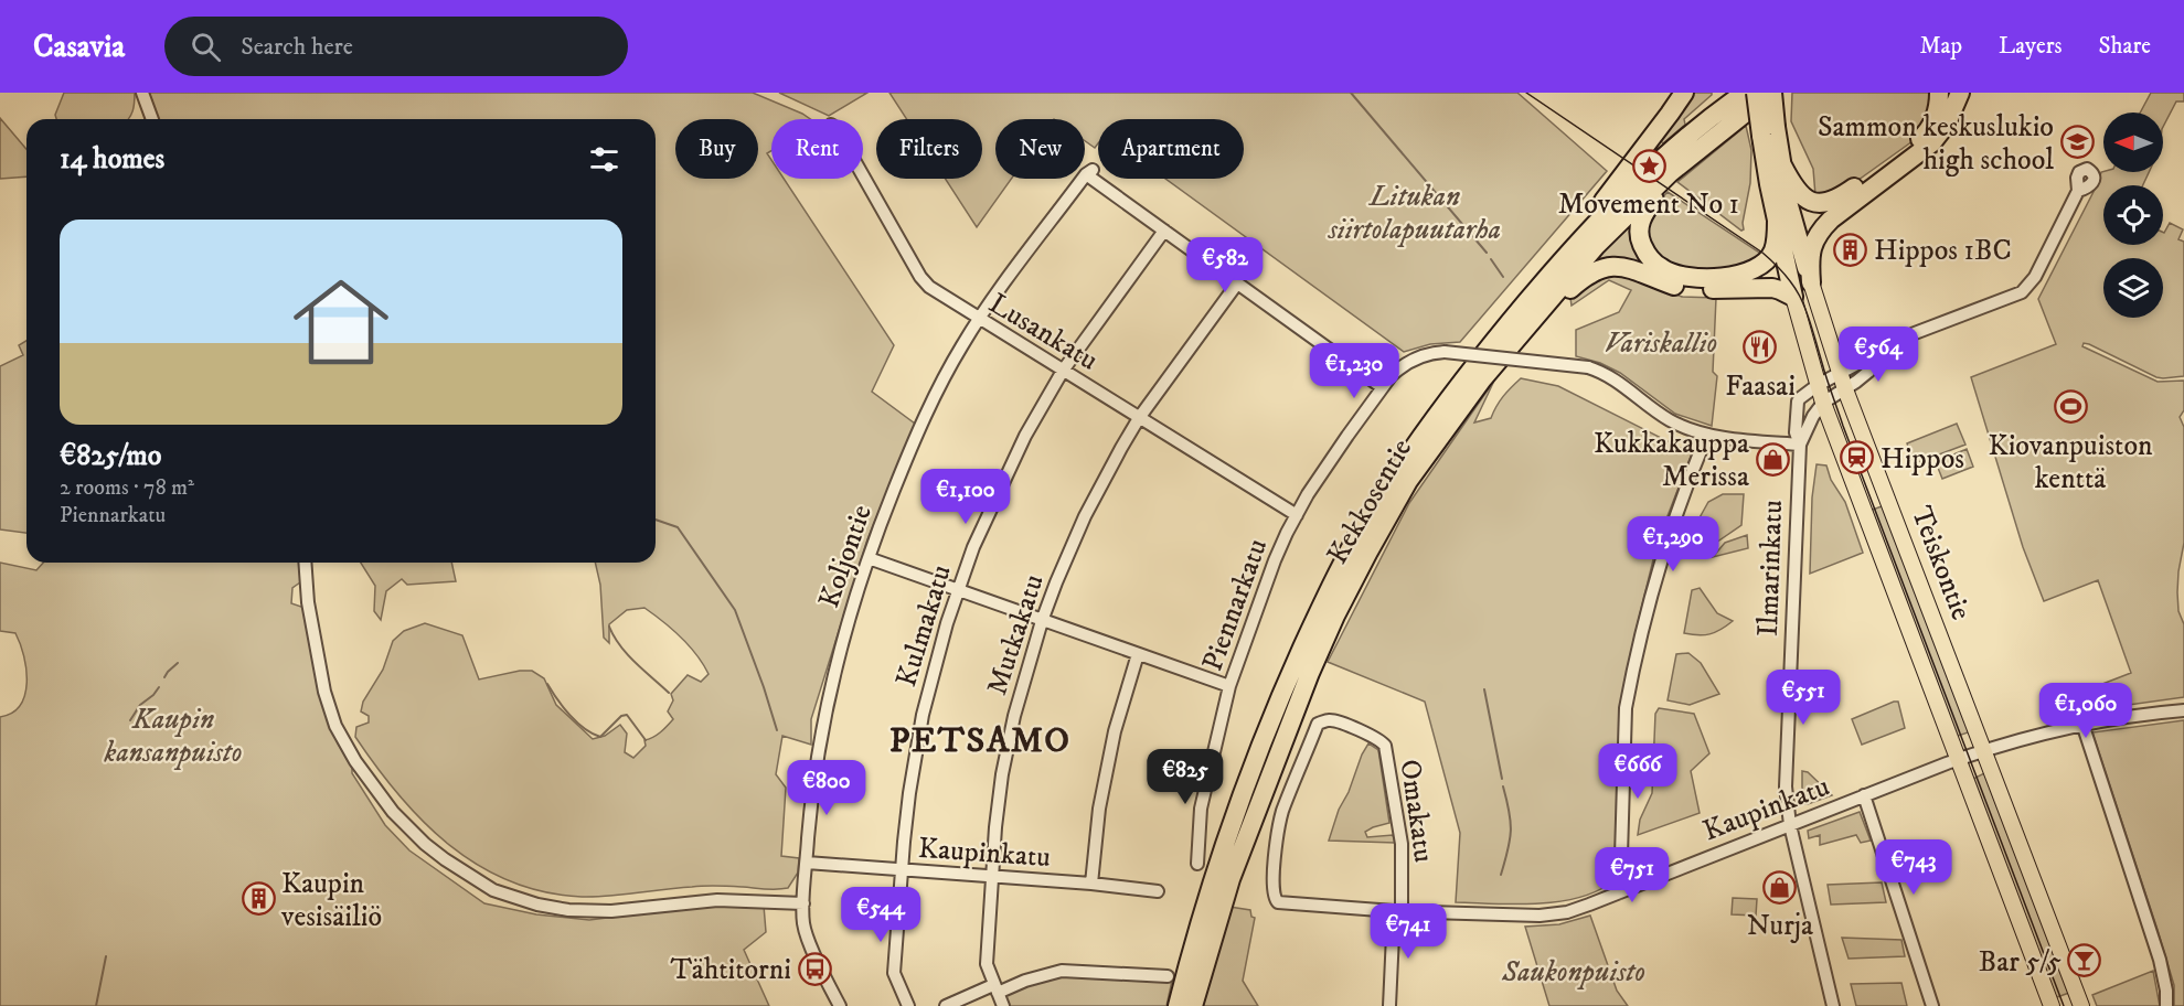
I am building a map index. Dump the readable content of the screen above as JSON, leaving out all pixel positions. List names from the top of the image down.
{
  "streets": {
    "highway": ["Kekkosentie", "Teiskontie"],
    "street": [
      "Lusankatu",
      "Koljontie",
      "Ilmarinkatu",
      "Piennarkatu",
      "Kulmakatu",
      "Mutkakatu",
      "Kaupinkatu",
      "Omakatu"
    ]
  },
  "crossings": [
    ["Lusankatu", "Koljontie"],
    ["Lusankatu", "Piennarkatu"],
    ["Lusankatu", "Kulmakatu"],
    ["Lusankatu", "Mutkakatu"],
    ["Kekkosentie", "Teiskontie"],
    ["Koljontie", "Kulmakatu"],
    ["Koljontie", "Kaupinkatu"],
    ["Teiskontie", "Ilmarinkatu"],
    ["Teiskontie", "Kaupinkatu"],
    ["Ilmarinkatu", "Kaupinkatu"],
    ["Kulmakatu", "Kaupinkatu"],
    ["Mutkakatu", "Kaupinkatu"],
    ["Kaupinkatu", "Omakatu"]
  ],
  "districts": ["PETSAMO"],
  "parks": [
    "Litukan siirtolapuutarha",
    "Variskallio",
    "Kaupin kansanpuisto",
    "Saukonpuisto"
  ],
  "places": {
    "school or university": ["Sammon keskuslukio high school"],
    "place": ["Movement No 1"],
    "building": ["Hippos 1BC", "Kaupin vesisäiliö"],
    "restaurant": ["Faasai"],
    "sports": ["Kiovanpuiston kenttä"],
    "station": ["Hippos"],
    "shop": ["Kukkakauppa Merissa", "Nurja"],
    "bar": ["Bar 5/5"],
    "bus stop": ["Tähtitorni"]
  },
  "north": "left",
  "page": {
    "header": "Casavia",
    "search": "Search here",
    "nav": ["Map", "Layers", "Share"],
    "chip": [
      "Buy",
      "Rent",
      "Filters",
      "New",
      "Apartment"
    ],
    "heading": "14 homes",
    "list": [
      {
        "name": "€825/mo",
        "note": "2 rooms · 78 m² · Piennarkatu"
      }
    ],
    "price": [
      "€582",
      "€564",
      "€1,230",
      "€1,100",
      "€1,290",
      "€551",
      "€1,060",
      "€666",
      "€825",
      "€800",
      "€743",
      "€751",
      "€544",
      "€741"
    ]
  }
}
